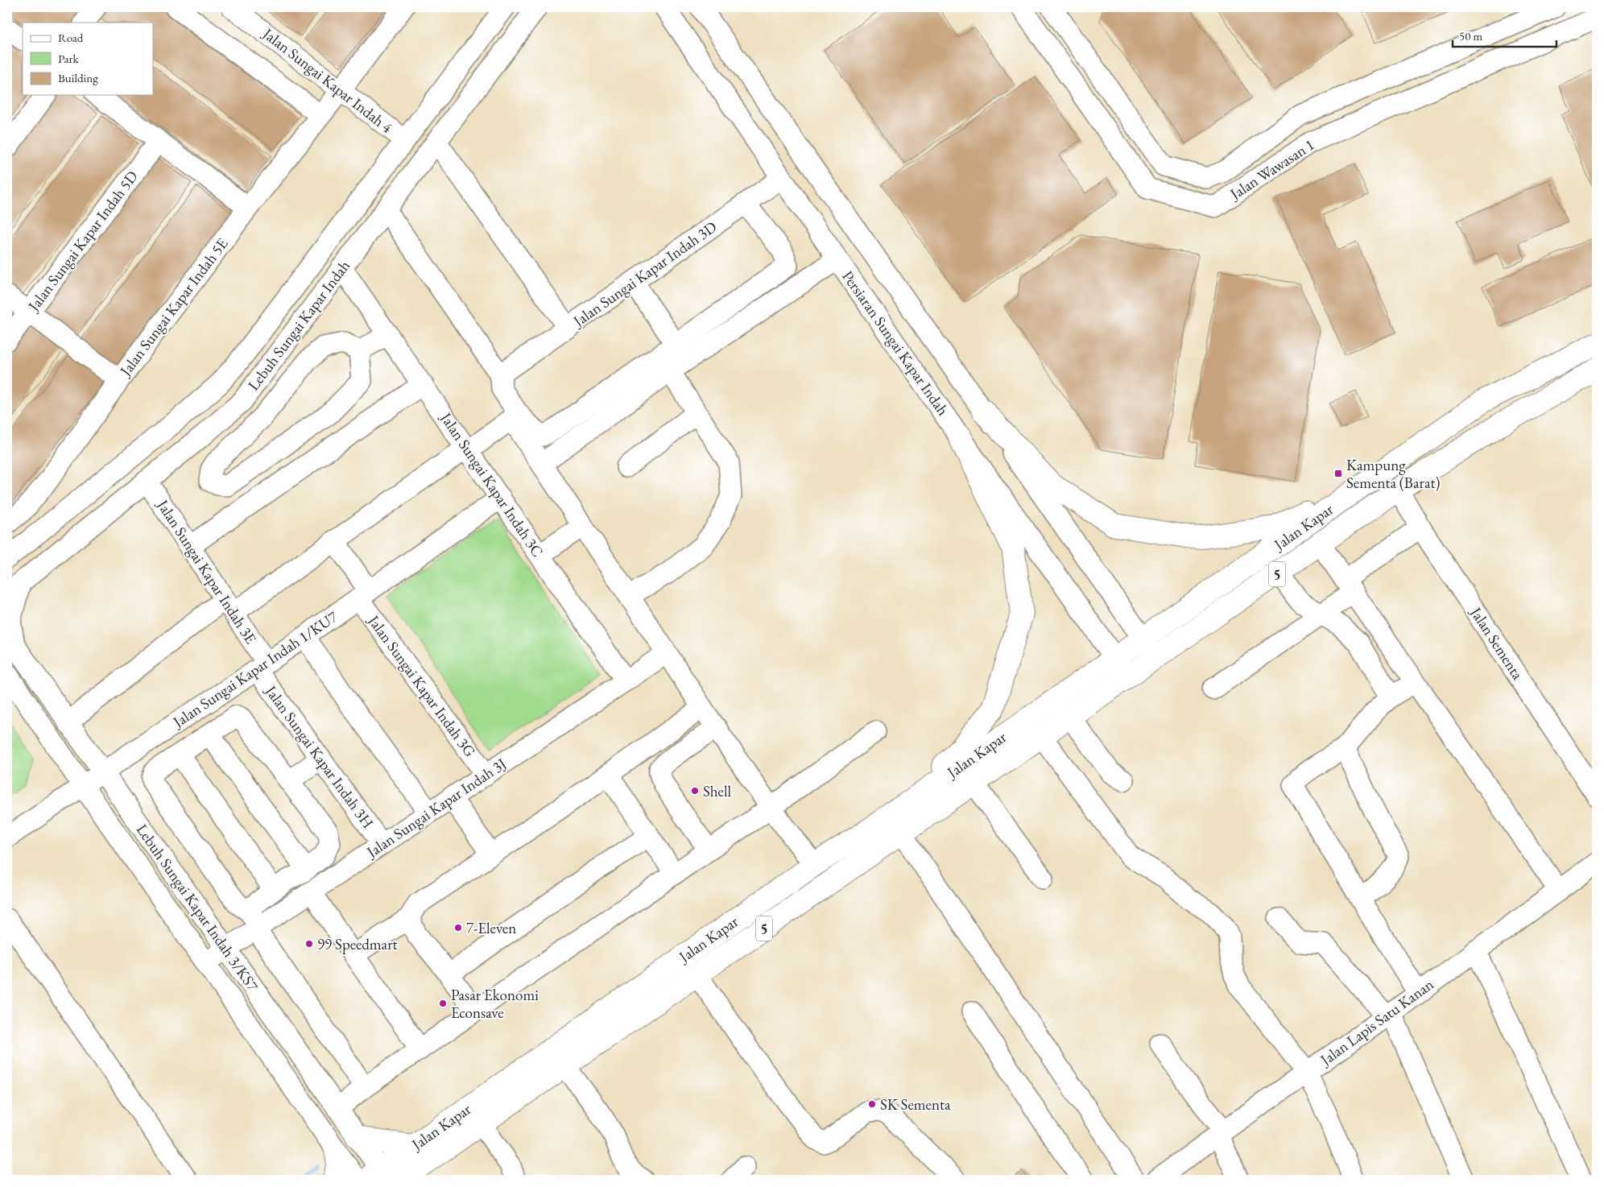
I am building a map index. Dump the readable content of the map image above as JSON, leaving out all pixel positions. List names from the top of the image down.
{
  "streets": {
    "highway": ["Jalan Kapar", "5"],
    "street": [
      "Jalan Sungai Kapar Indah 4",
      "Jalan Wawasan 1",
      "Jalan Sungai Kapar Indah 5D",
      "Jalan Sungai Kapar Indah 3D",
      "Jalan Sungai Kapar Indah 5E",
      "Lebuh Sungai Kapar Indah",
      "Persiaran Sungai Kapar Indah",
      "Jalan Sungai Kapar Indah 3C",
      "Jalan Sungai Kapar Indah 3E",
      "Jalan Sementa",
      "Jalan Sungai Kapar Indah 1/KU7",
      "Jalan Sungai Kapar Indah 3G",
      "Jalan Sungai Kapar Indah 3H",
      "Jalan Sungai Kapar Indah 3J",
      "Lebuh Sungai Kapar Indah 3/KS7",
      "Jalan Lapis Satu Kanan"
    ]
  },
  "crossings": [
    ["Jalan Sungai Kapar Indah 4", "Jalan Sungai Kapar Indah 5E"],
    ["Jalan Sungai Kapar Indah 4", "Lebuh Sungai Kapar Indah"],
    ["Jalan Sungai Kapar Indah 3D", "Persiaran Sungai Kapar Indah"],
    ["Lebuh Sungai Kapar Indah", "Jalan Sungai Kapar Indah 3C"],
    ["Lebuh Sungai Kapar Indah", "Jalan Sungai Kapar Indah 3E"],
    ["Persiaran Sungai Kapar Indah", "Jalan Kapar"],
    ["Jalan Sungai Kapar Indah 3C", "Jalan Sungai Kapar Indah 1/KU7"],
    ["Jalan Sungai Kapar Indah 3C", "Jalan Sungai Kapar Indah 3J"],
    ["Jalan Kapar", "Jalan Sementa"],
    ["Jalan Kapar", "Lebuh Sungai Kapar Indah 3/KS7"],
    ["Jalan Sungai Kapar Indah 3E", "Jalan Sungai Kapar Indah 1/KU7"],
    ["Jalan Sungai Kapar Indah 3E", "Jalan Sungai Kapar Indah 3H"],
    ["Jalan Sungai Kapar Indah 1/KU7", "Jalan Sungai Kapar Indah 3G"],
    ["Jalan Sungai Kapar Indah 1/KU7", "Jalan Sungai Kapar Indah 3H"],
    ["Jalan Sungai Kapar Indah 1/KU7", "Lebuh Sungai Kapar Indah 3/KS7"],
    ["Jalan Sungai Kapar Indah 3G", "Jalan Sungai Kapar Indah 3J"],
    ["Jalan Sungai Kapar Indah 3H", "Jalan Sungai Kapar Indah 3J"],
    ["Jalan Sungai Kapar Indah 3J", "Lebuh Sungai Kapar Indah 3/KS7"]
  ],
  "places": {
    "transit": ["Kampung Sementa (Barat)"],
    "other": [
      "Shell",
      "7-Eleven",
      "99 Speedmart",
      "Pasar Ekonomi Econsave",
      "SK Sementa"
    ]
  },
  "legend": ["Road", "Park", "Building"],
  "scale_bar": "50 m"
}
